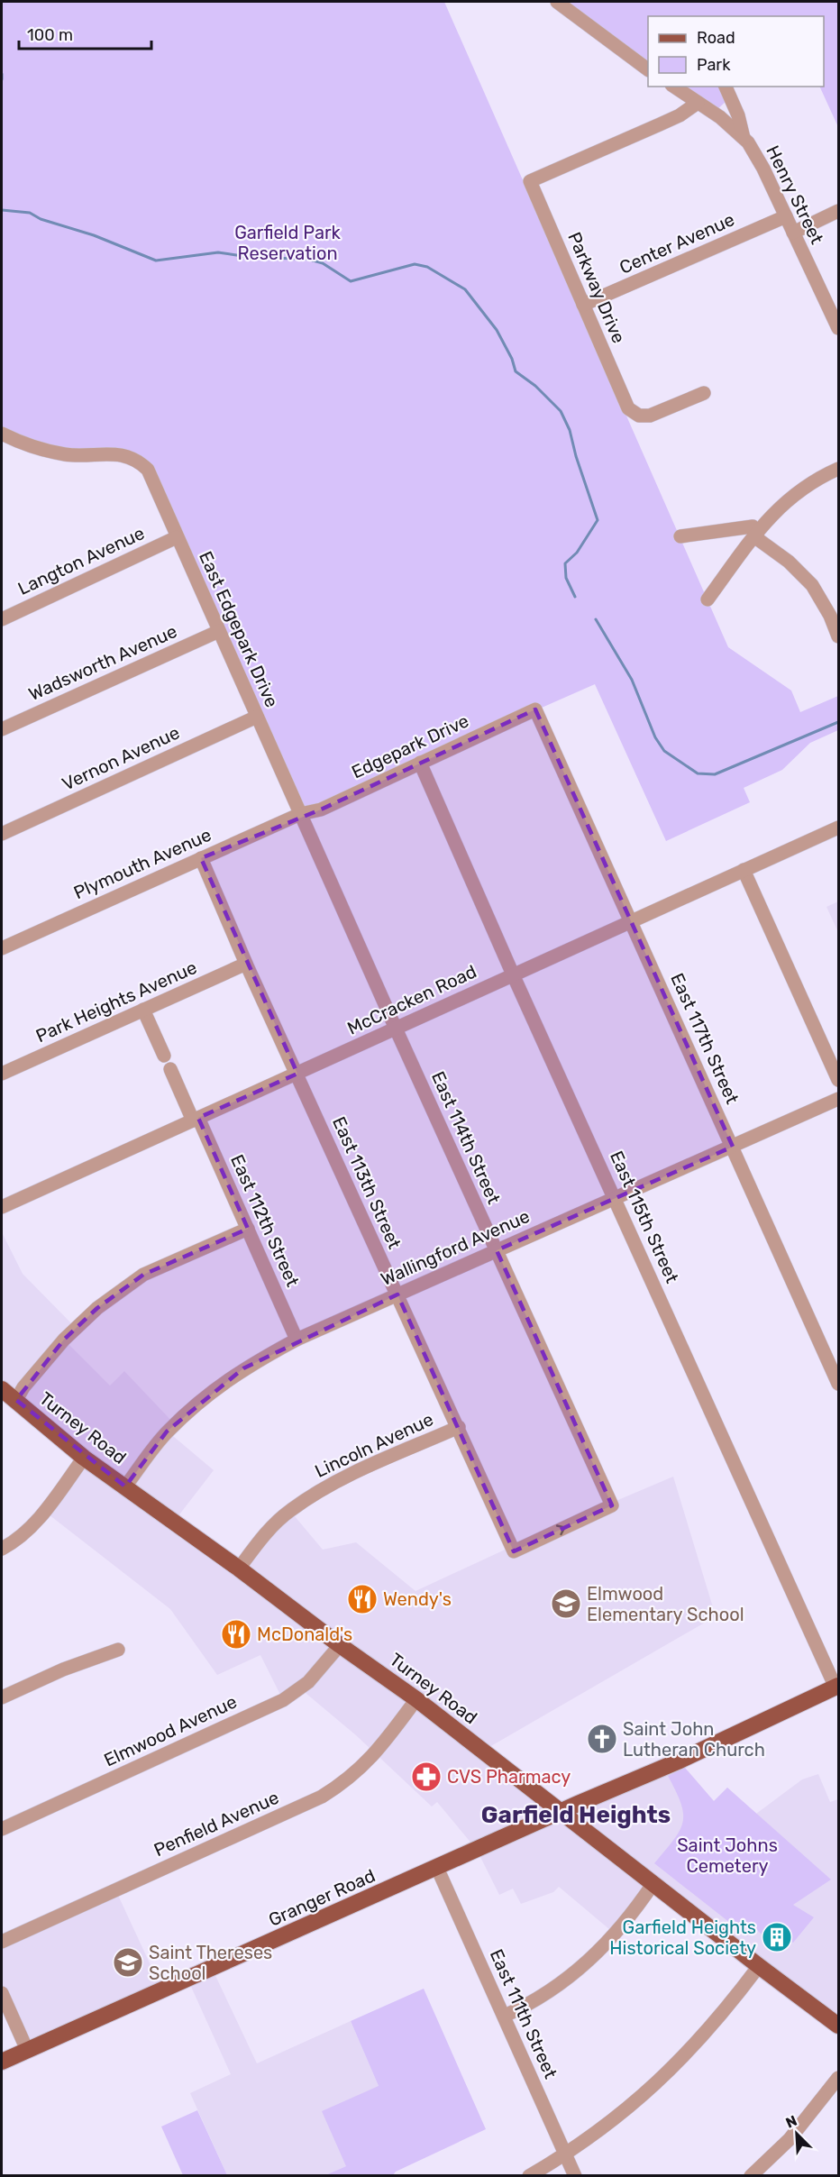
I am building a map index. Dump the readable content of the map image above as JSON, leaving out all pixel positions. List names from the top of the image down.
{
  "streets": {
    "main road": ["Turney Road", "Granger Road"],
    "street": [
      "Henry Street",
      "Center Avenue",
      "Parkway Drive",
      "Langton Avenue",
      "East Edgepark Drive",
      "Wadsworth Avenue",
      "Edgepark Drive",
      "Vernon Avenue",
      "Plymouth Avenue",
      "McCracken Road",
      "Park Heights Avenue",
      "East 117th Street",
      "East 114th Street",
      "East 113th Street",
      "East 115th Street",
      "East 112th Street",
      "Wallingford Avenue",
      "Lincoln Avenue",
      "Elmwood Avenue",
      "Penfield Avenue",
      "East 111th Street"
    ]
  },
  "crossings": [
    ["Henry Street", "Center Avenue"],
    ["Henry Street", "Parkway Drive"],
    ["Center Avenue", "Parkway Drive"],
    ["Langton Avenue", "East Edgepark Drive"],
    ["East Edgepark Drive", "Wadsworth Avenue"],
    ["East Edgepark Drive", "Edgepark Drive"],
    ["East Edgepark Drive", "Vernon Avenue"],
    ["East Edgepark Drive", "Plymouth Avenue"],
    ["East Edgepark Drive", "East 114th Street"],
    ["Edgepark Drive", "Plymouth Avenue"],
    ["Edgepark Drive", "East 117th Street"],
    ["Edgepark Drive", "East 114th Street"],
    ["Edgepark Drive", "East 115th Street"],
    ["Plymouth Avenue", "East 114th Street"],
    ["Plymouth Avenue", "East 113th Street"],
    ["McCracken Road", "East 117th Street"],
    ["McCracken Road", "East 114th Street"],
    ["McCracken Road", "East 113th Street"],
    ["McCracken Road", "East 115th Street"],
    ["McCracken Road", "East 112th Street"],
    ["Park Heights Avenue", "East 113th Street"],
    ["East 117th Street", "Wallingford Avenue"],
    ["East 114th Street", "East 113th Street"],
    ["East 114th Street", "Wallingford Avenue"],
    ["East 113th Street", "Wallingford Avenue"],
    ["East 113th Street", "Lincoln Avenue"],
    ["East 115th Street", "Wallingford Avenue"],
    ["East 115th Street", "Granger Road"],
    ["East 112th Street", "Wallingford Avenue"],
    ["Wallingford Avenue", "Turney Road"],
    ["Turney Road", "Lincoln Avenue"],
    ["Turney Road", "Elmwood Avenue"],
    ["Turney Road", "Penfield Avenue"],
    ["Turney Road", "Granger Road"],
    ["Granger Road", "East 111th Street"]
  ],
  "districts": ["Garfield Heights"],
  "parks": ["Garfield Park Reservation", "Saint Johns Cemetery"],
  "places": {
    "restaurant": ["Wendy's", "McDonald's"],
    "school or university": ["Elmwood Elementary School", "Saint Thereses School"],
    "church": ["Saint John Lutheran Church"],
    "pharmacy": ["CVS Pharmacy"],
    "building": ["Garfield Heights Historical Society"]
  },
  "legend": ["Road", "Park"],
  "scale_bar": "100 m",
  "north": "top left"
}
